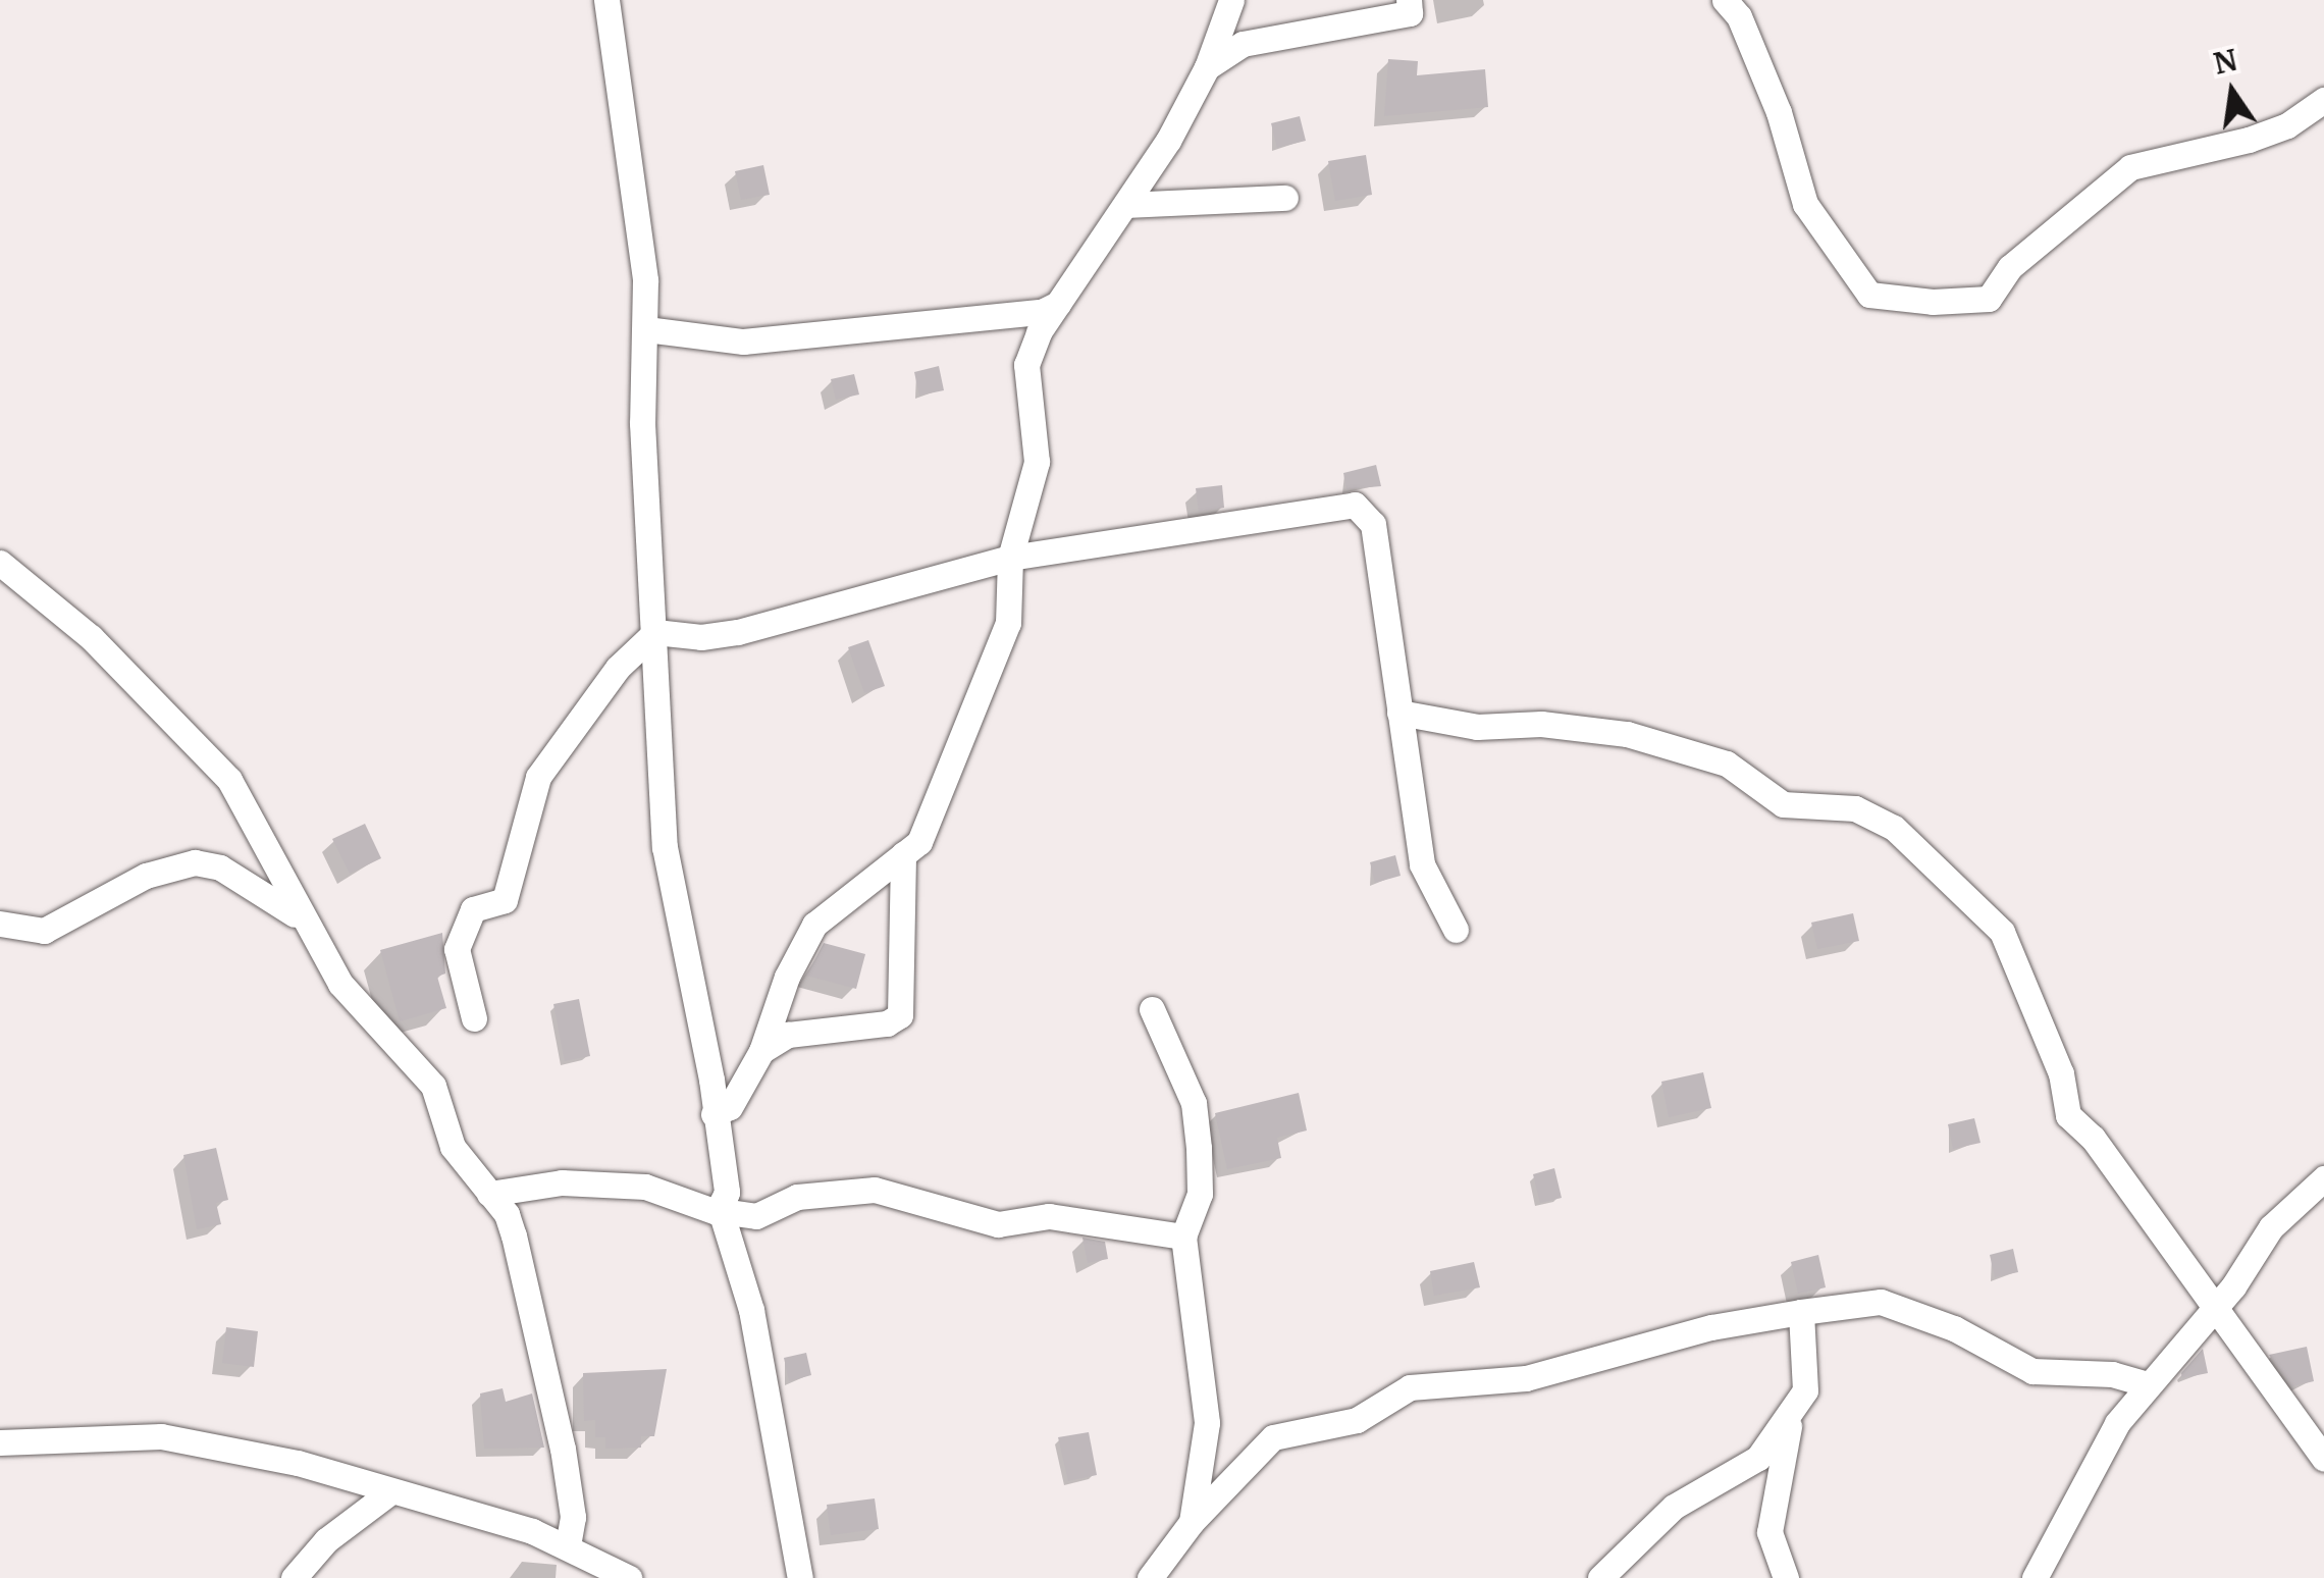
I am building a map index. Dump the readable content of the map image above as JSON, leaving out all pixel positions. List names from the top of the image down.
{
  "north": "top"
}
